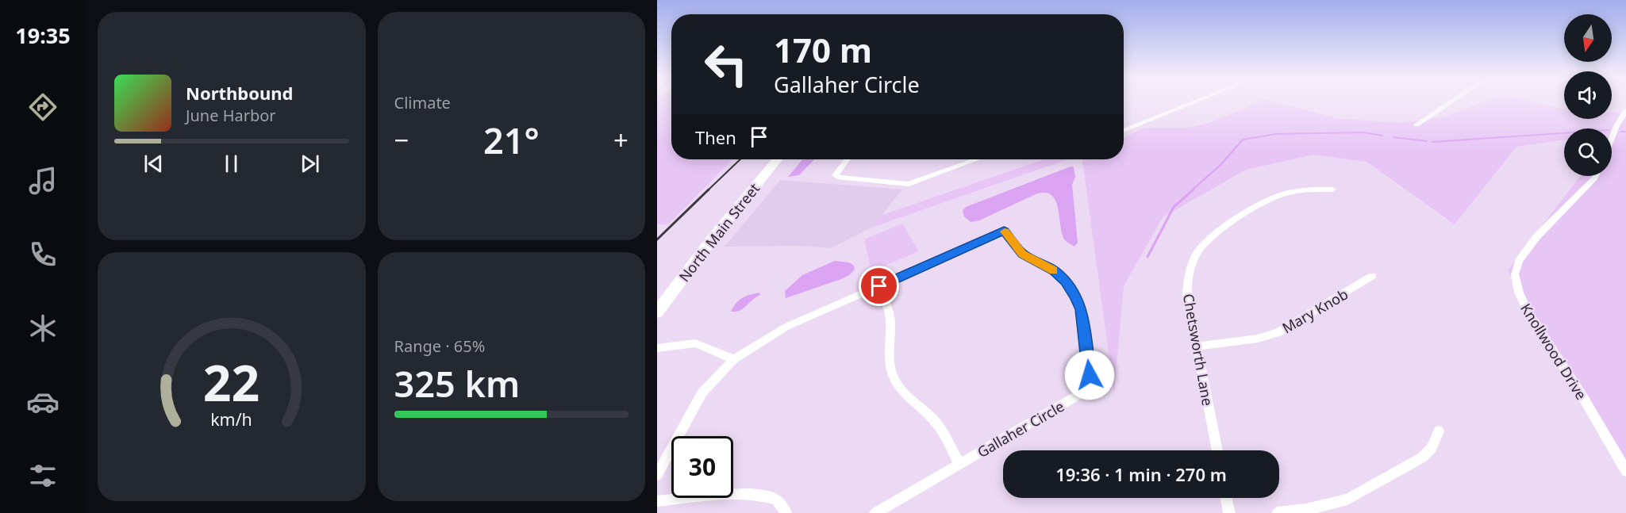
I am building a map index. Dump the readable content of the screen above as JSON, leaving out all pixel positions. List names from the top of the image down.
{
  "streets": {
    "main road": ["North Main Street"],
    "street": [
      "Mary Knob",
      "Chetsworth Lane",
      "Knollwood Drive",
      "Gallaher Circle"
    ]
  },
  "crossings": [
    ["Mary Knob", "Chetsworth Lane"]
  ],
  "north": "bottom",
  "page": {
    "tabs": "19:35",
    "tile": [
      "Climate",
      ["Range · 65%", "325 km"]
    ],
    "turn": ["170 m", "Gallaher Circle"],
    "song": ["Northbound", "June Harbor"],
    "then": "Then",
    "heat": ["−", "21°", "+"],
    "limit": "30",
    "trip": "19:36 · 1 min · 270 m",
    "gauge": ["22", "km/h"]
  }
}
